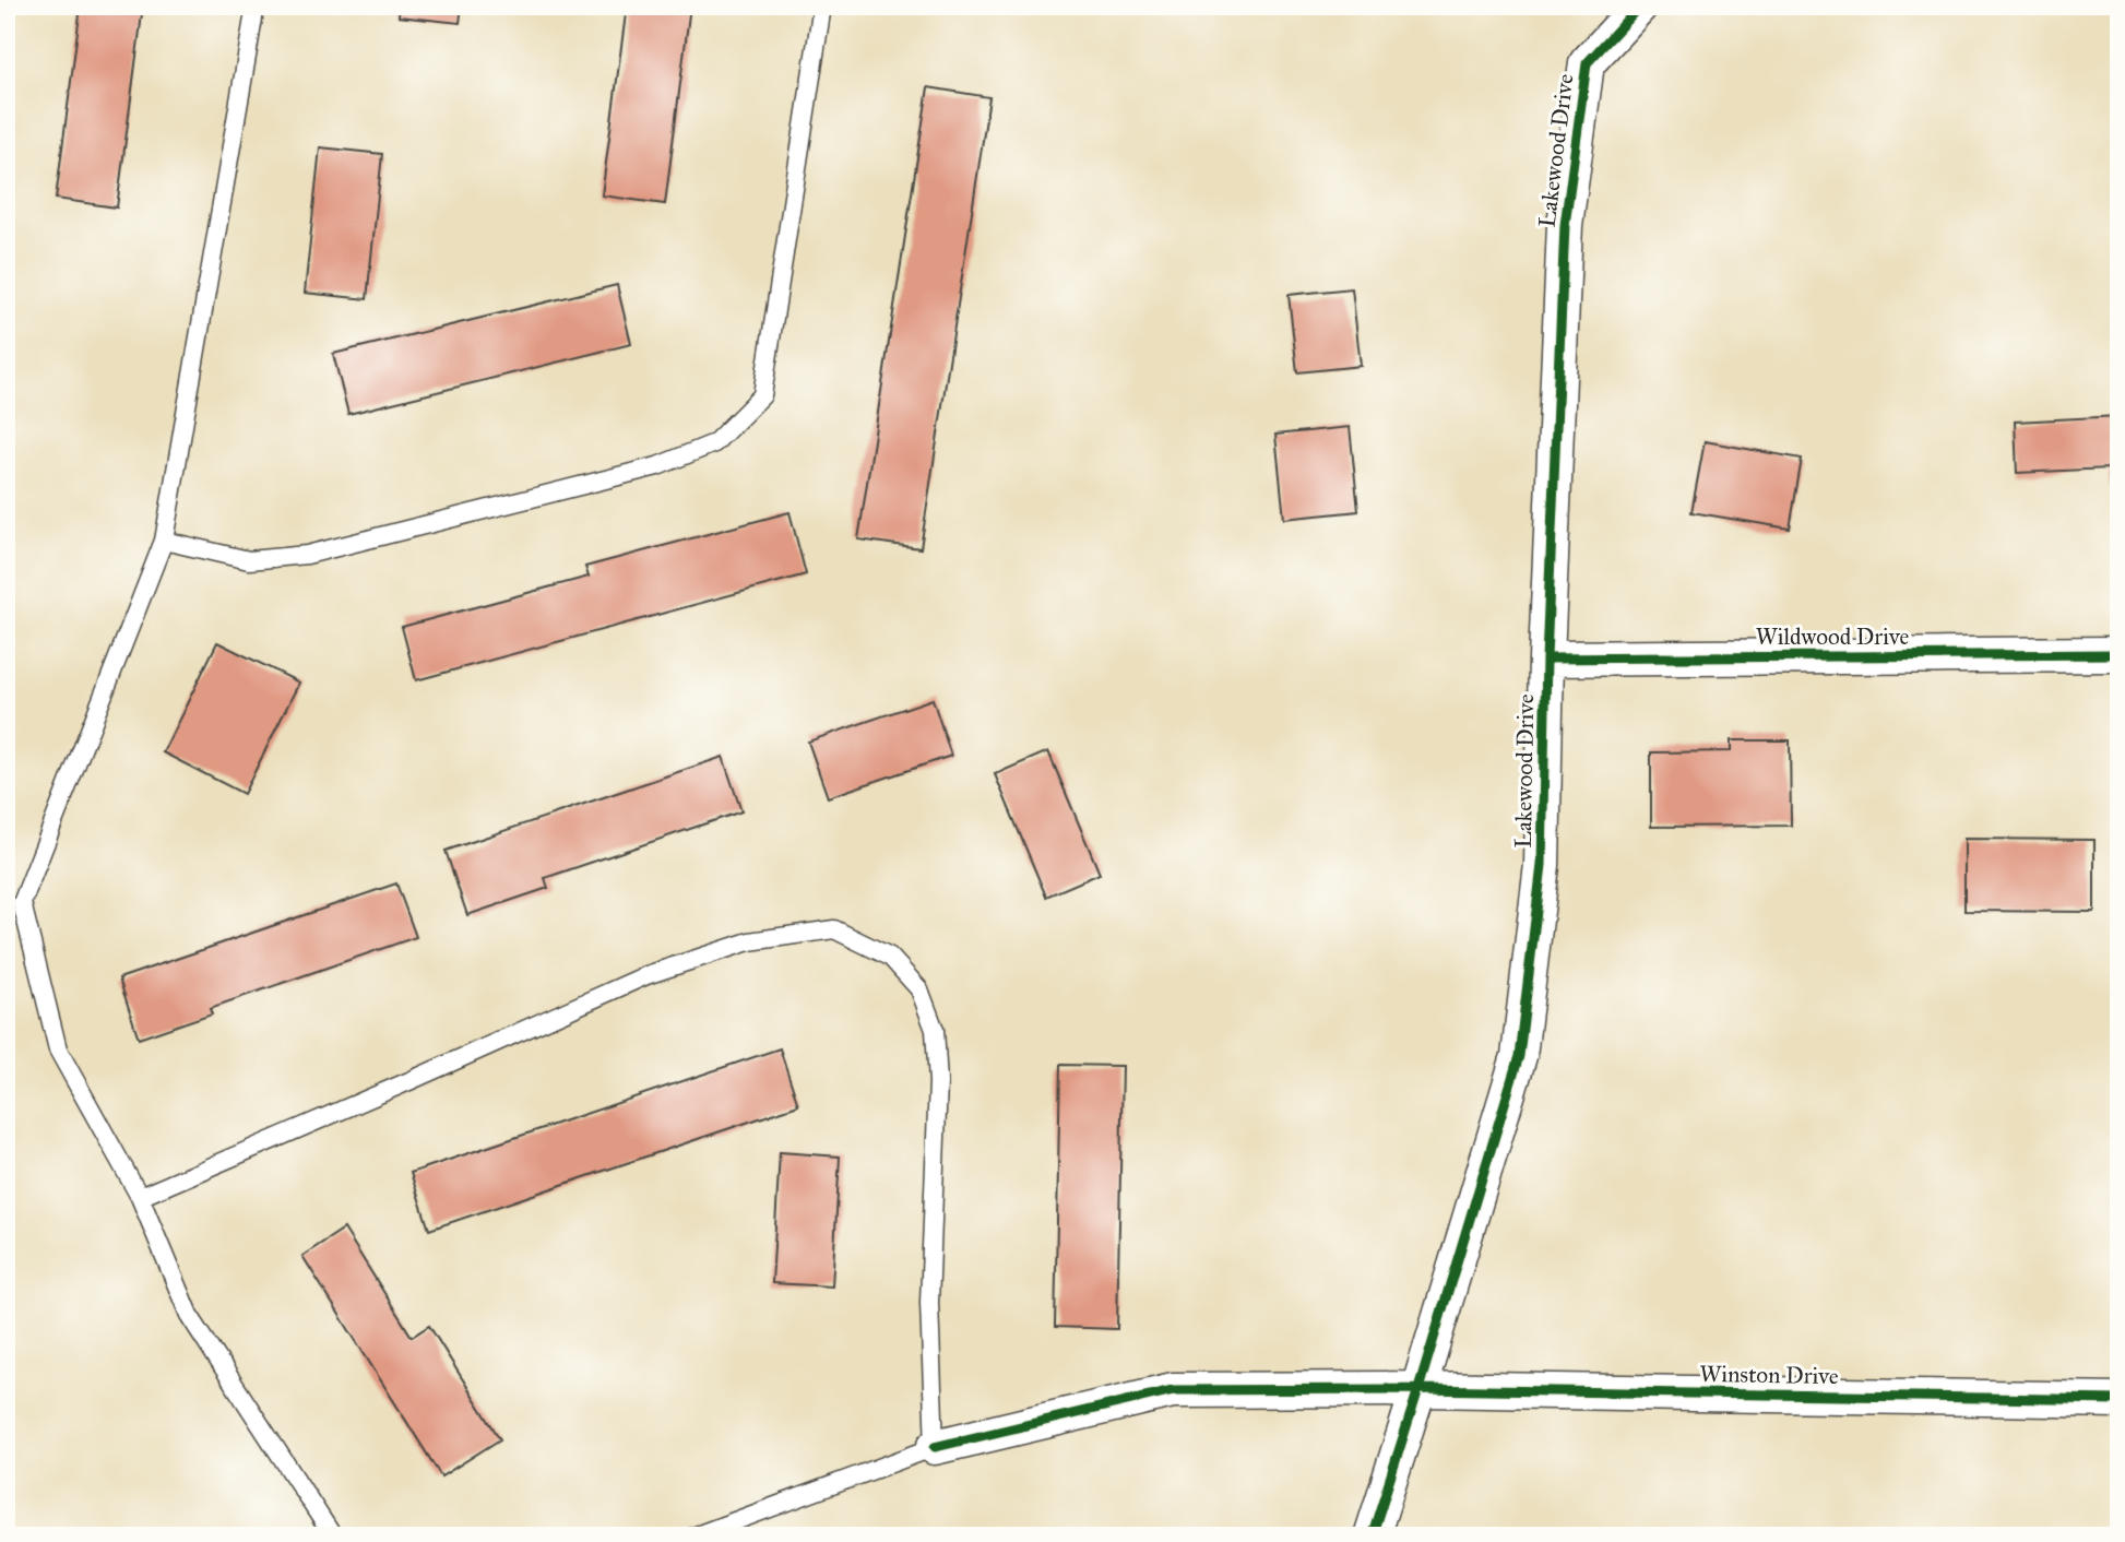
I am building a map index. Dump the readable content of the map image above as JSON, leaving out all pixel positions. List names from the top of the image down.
{
  "streets": {
    "street": ["Lakewood Drive", "Wildwood Drive", "Winston Drive"]
  },
  "crossings": [
    ["Lakewood Drive", "Wildwood Drive"],
    ["Lakewood Drive", "Winston Drive"]
  ]
}
